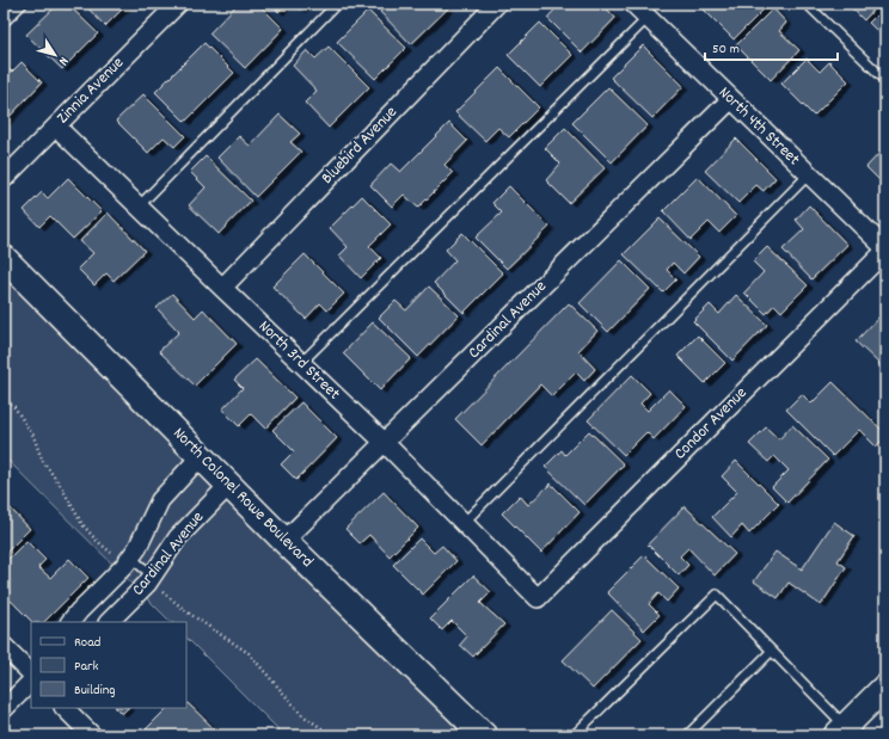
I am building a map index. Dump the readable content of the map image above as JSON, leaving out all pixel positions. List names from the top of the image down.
{
  "streets": {
    "main road": ["North Colonel Rowe Boulevard"],
    "street": [
      "Zinnia Avenue",
      "North 4th Street",
      "Bluebird Avenue",
      "Cardinal Avenue",
      "North 3rd Street",
      "Condor Avenue"
    ]
  },
  "crossings": [
    ["Zinnia Avenue", "North 3rd Street"],
    ["North 4th Street", "Cardinal Avenue"],
    ["North 4th Street", "Condor Avenue"],
    ["Bluebird Avenue", "North 3rd Street"],
    ["Cardinal Avenue", "North 3rd Street"],
    ["Cardinal Avenue", "North Colonel Rowe Boulevard"],
    ["North 3rd Street", "Condor Avenue"]
  ],
  "legend": ["Road", "Park", "Building"],
  "scale_bar": "50 m",
  "north": "bottom right"
}
